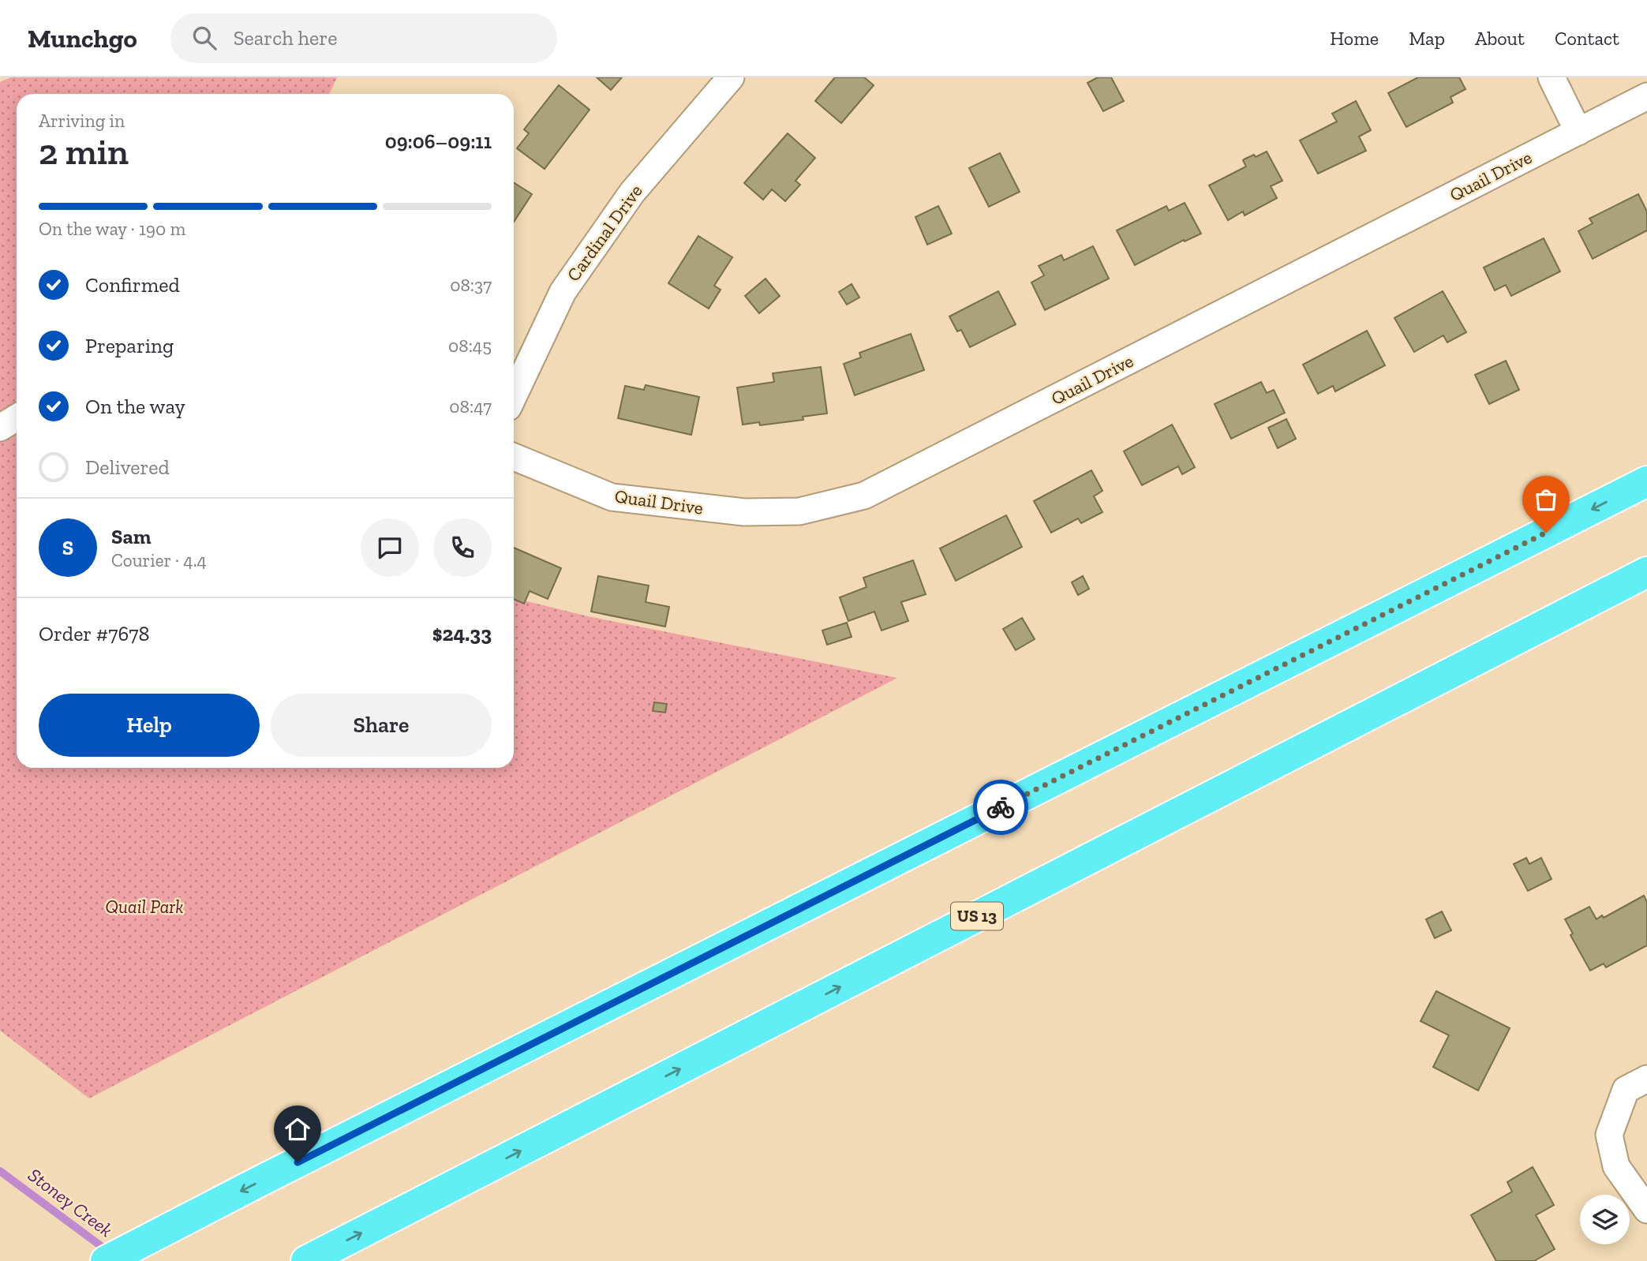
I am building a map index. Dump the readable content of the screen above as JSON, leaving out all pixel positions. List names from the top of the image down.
{
  "streets": {
    "highway": ["US 13"],
    "street": ["Quail Drive", "Cardinal Drive"]
  },
  "water": ["Stoney Creek"],
  "parks": ["Quail Park"],
  "page": {
    "header": "Munchgo",
    "search": "Search here",
    "nav": [
      "Home",
      "Map",
      "About",
      "Contact"
    ],
    "heading": ["2 min", "Arriving in", "09:06–09:11"],
    "panel": [
      "Sam",
      "Courier · 4.4",
      "Order #7678",
      "$24.33"
    ],
    "bar": "On the way · 190 m",
    "list": [
      ["Confirmed", "08:37"],
      ["Preparing", "08:45"],
      ["On the way", "08:47"],
      "Delivered"
    ],
    "round": "S",
    "buttons": ["Help", "Share"]
  }
}
